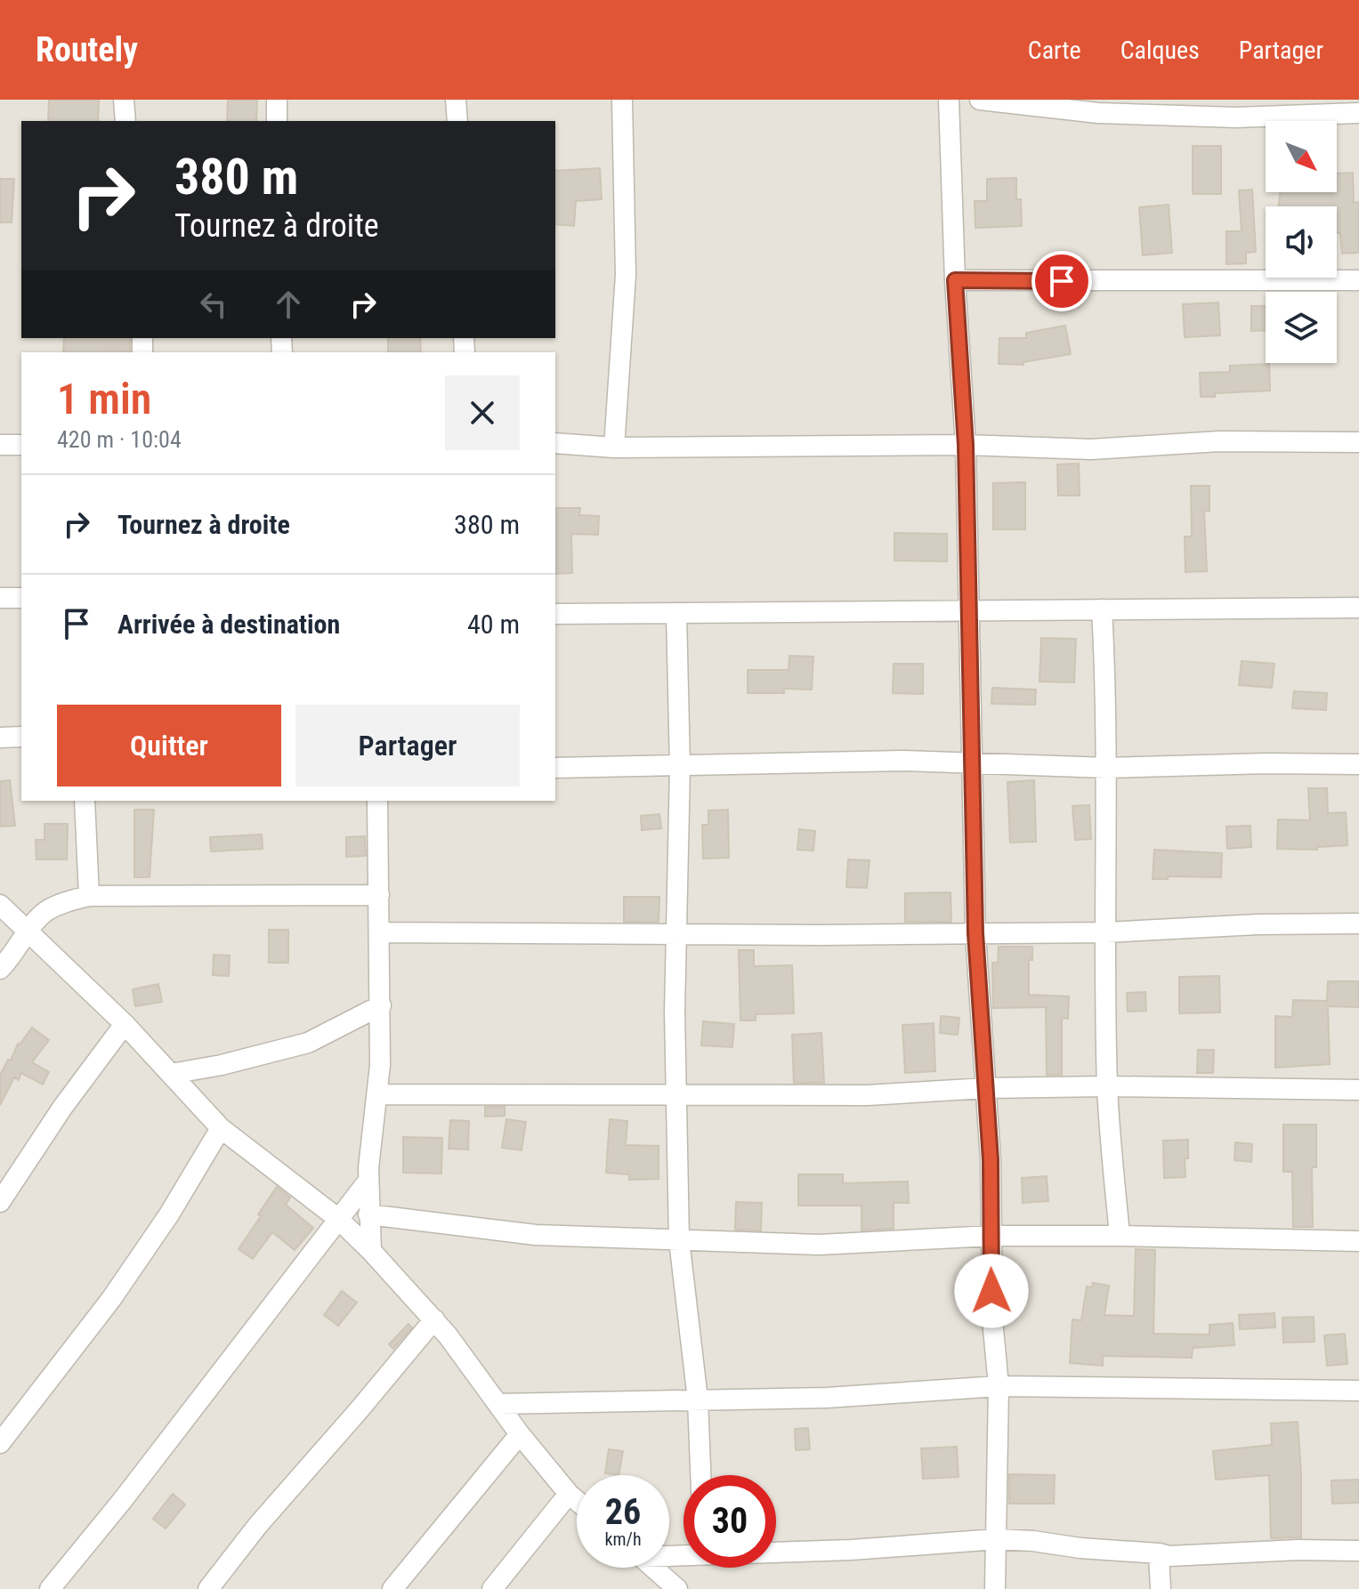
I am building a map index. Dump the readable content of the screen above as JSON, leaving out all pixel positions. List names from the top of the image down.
{
  "north": "bottom right",
  "page": {
    "header": "Routely",
    "nav": ["Carte", "Calques", "Partager"],
    "turn": ["380 m", "Tournez à droite"],
    "heading": ["1 min", "420 m · 10:04"],
    "list": [
      {
        "name": "Tournez à droite",
        "value": "380 m"
      },
      {
        "name": "Arrivée à destination",
        "value": "40 m"
      }
    ],
    "buttons": ["Quitter", "Partager"],
    "speed": "26 km/h",
    "limit": "30"
  }
}
